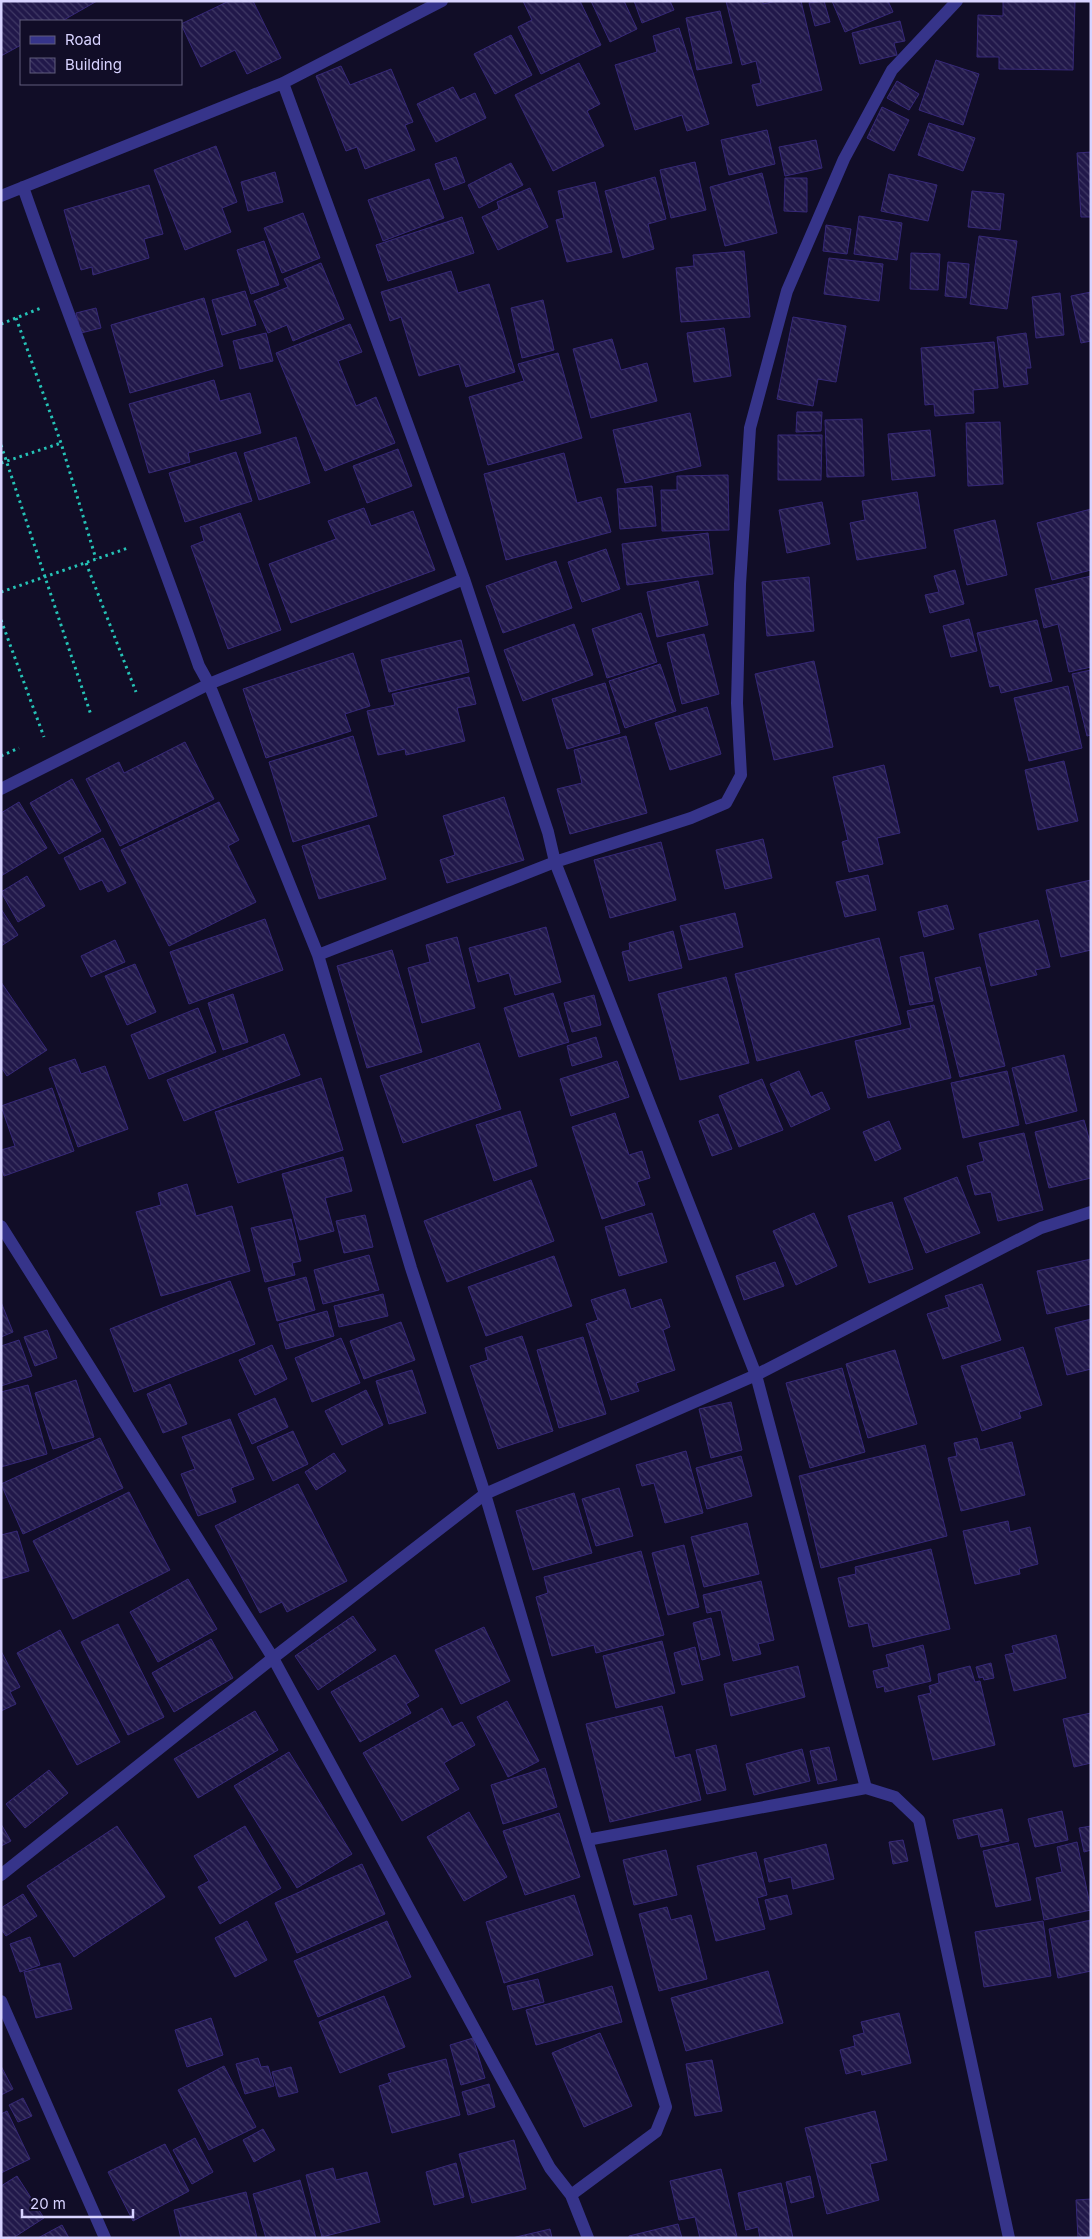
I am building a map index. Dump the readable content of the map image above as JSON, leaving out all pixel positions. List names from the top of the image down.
{
  "legend": ["Road", "Building"],
  "scale_bar": "20 m"
}
